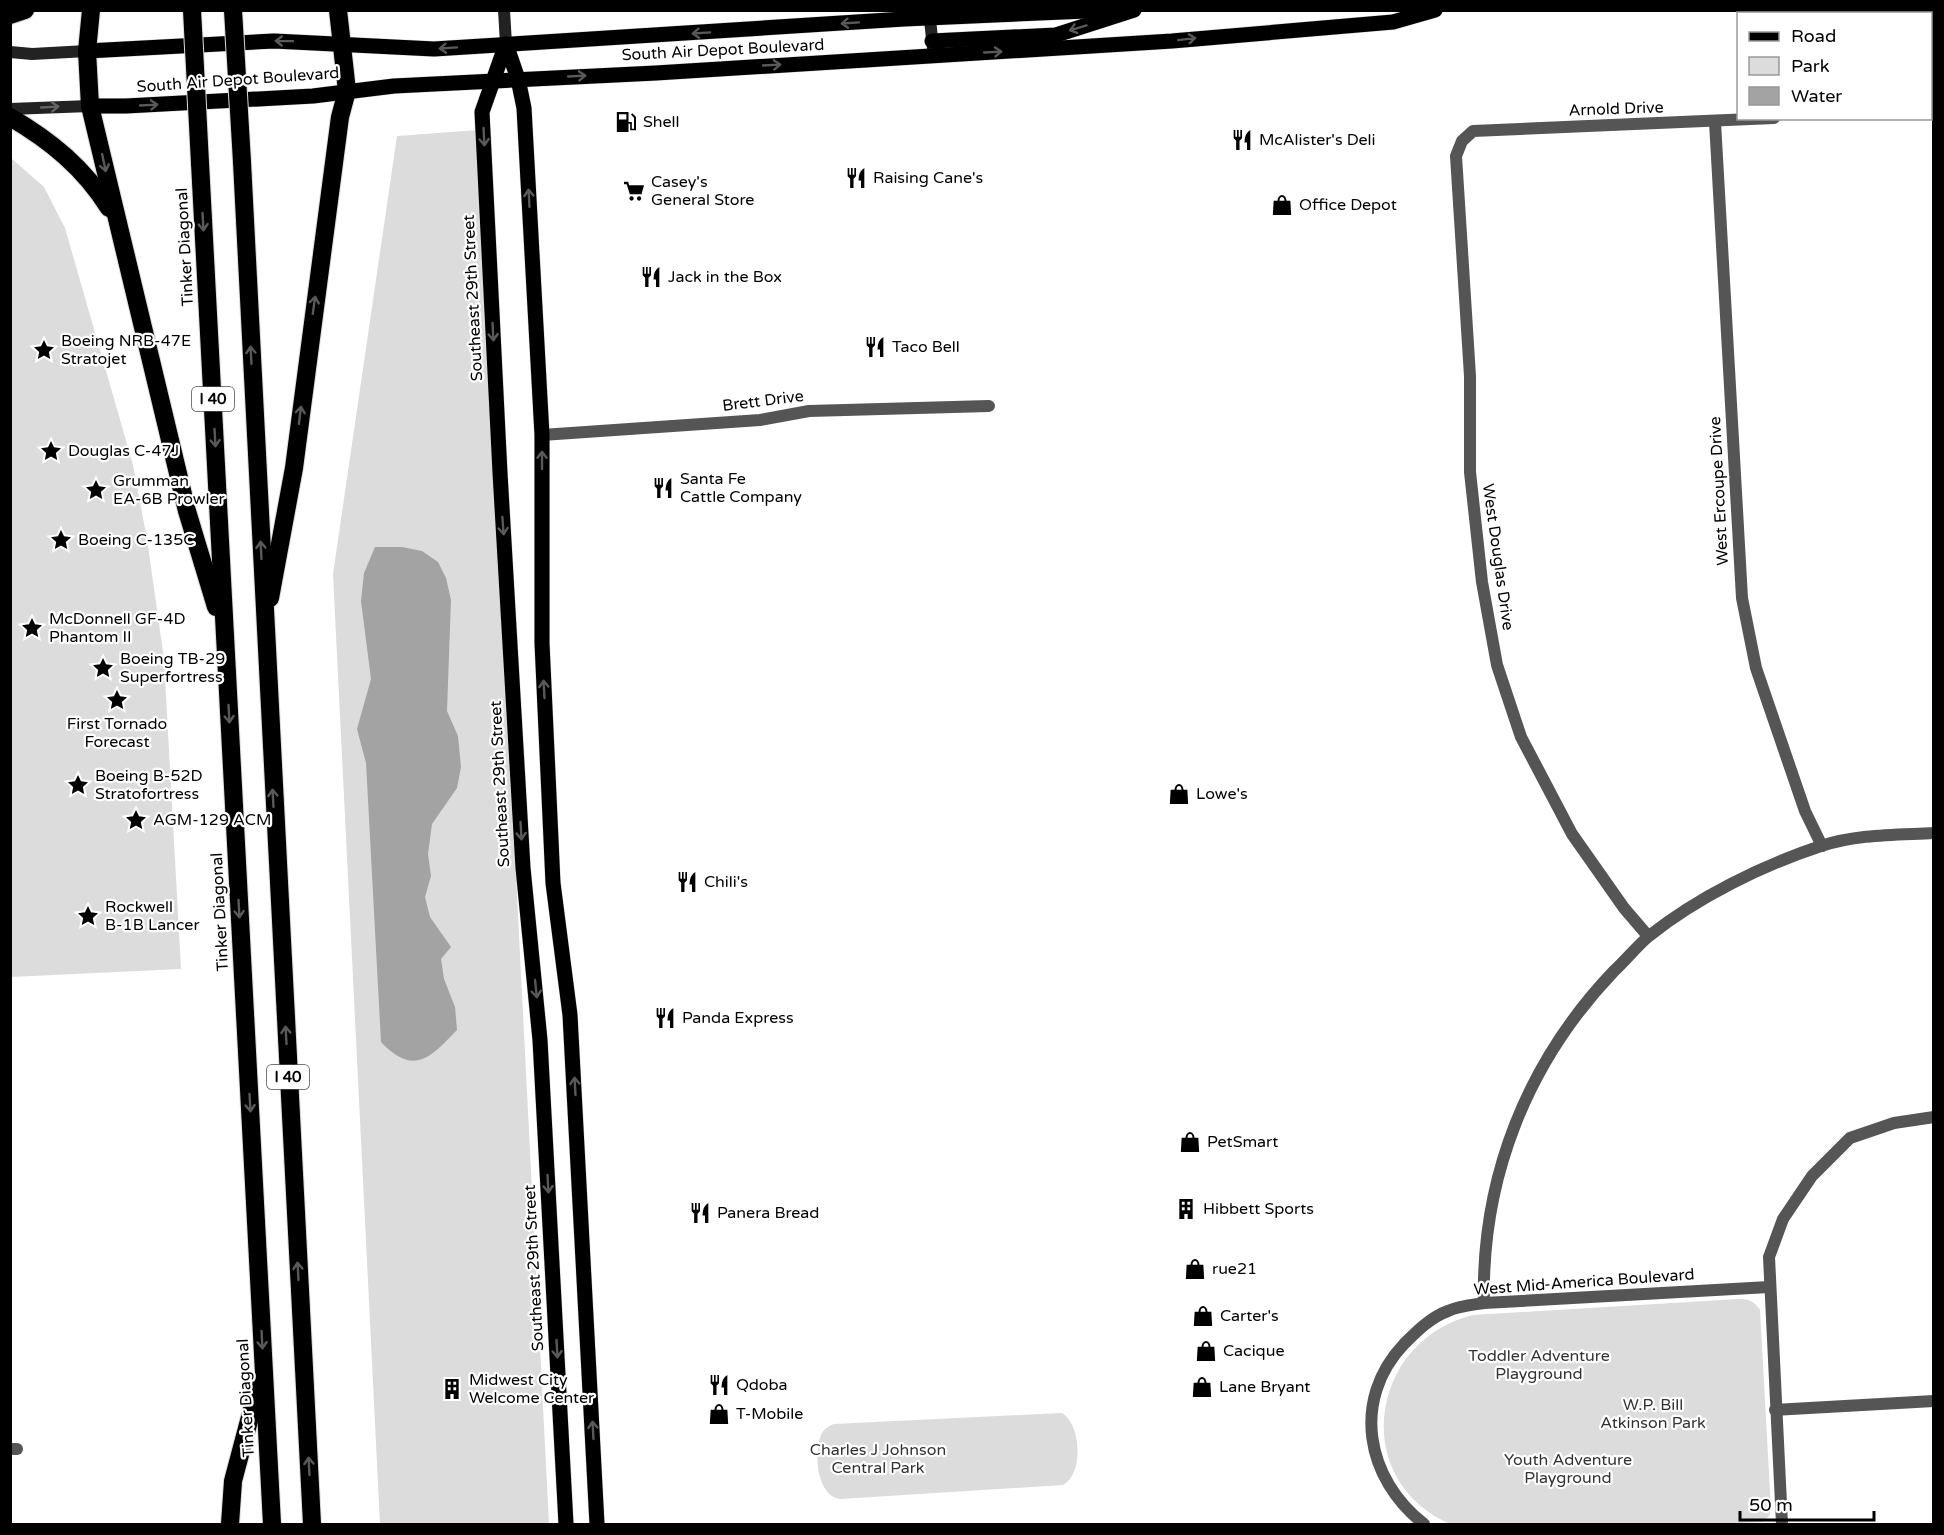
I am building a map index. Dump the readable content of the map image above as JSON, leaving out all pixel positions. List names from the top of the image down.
{
  "streets": {
    "highway": ["Tinker Diagonal", "I 40"],
    "main road": ["South Air Depot Boulevard", "Southeast 29th Street"],
    "street": [
      "Arnold Drive",
      "Brett Drive",
      "West Ercoupe Drive",
      "West Douglas Drive",
      "West Mid-America Boulevard"
    ]
  },
  "crossings": [
    ["South Air Depot Boulevard", "Southeast 29th Street"],
    ["Arnold Drive", "West Ercoupe Drive"],
    ["Arnold Drive", "West Douglas Drive"],
    ["Southeast 29th Street", "Brett Drive"]
  ],
  "parks": [
    "Toddler Adventure Playground",
    "W.P. Bill Atkinson Park",
    "Charles J Johnson Central Park",
    "Youth Adventure Playground"
  ],
  "places": {
    "fuel station": ["Shell"],
    "restaurant": [
      "McAlister's Deli",
      "Raising Cane's",
      "Jack in the Box",
      "Taco Bell",
      "Santa Fe Cattle Company",
      "Chili's",
      "Panda Express",
      "Panera Bread",
      "Qdoba"
    ],
    "supermarket": ["Casey's General Store"],
    "shop": [
      "Office Depot",
      "Lowe's",
      "PetSmart",
      "rue21",
      "Carter's",
      "Cacique",
      "Lane Bryant",
      "T-Mobile"
    ],
    "place": [
      "Boeing NRB-47E Stratojet",
      "Douglas C-47J",
      "Grumman EA-6B Prowler",
      "Boeing C-135C",
      "McDonnell GF-4D Phantom II",
      "Boeing TB-29 Superfortress",
      "First Tornado Forecast",
      "Boeing B-52D Stratofortress",
      "AGM-129 ACM",
      "Rockwell B-1B Lancer"
    ],
    "building": ["Hibbett Sports", "Midwest City Welcome Center"]
  },
  "legend": ["Road", "Park", "Water"],
  "scale_bar": "50 m"
}
